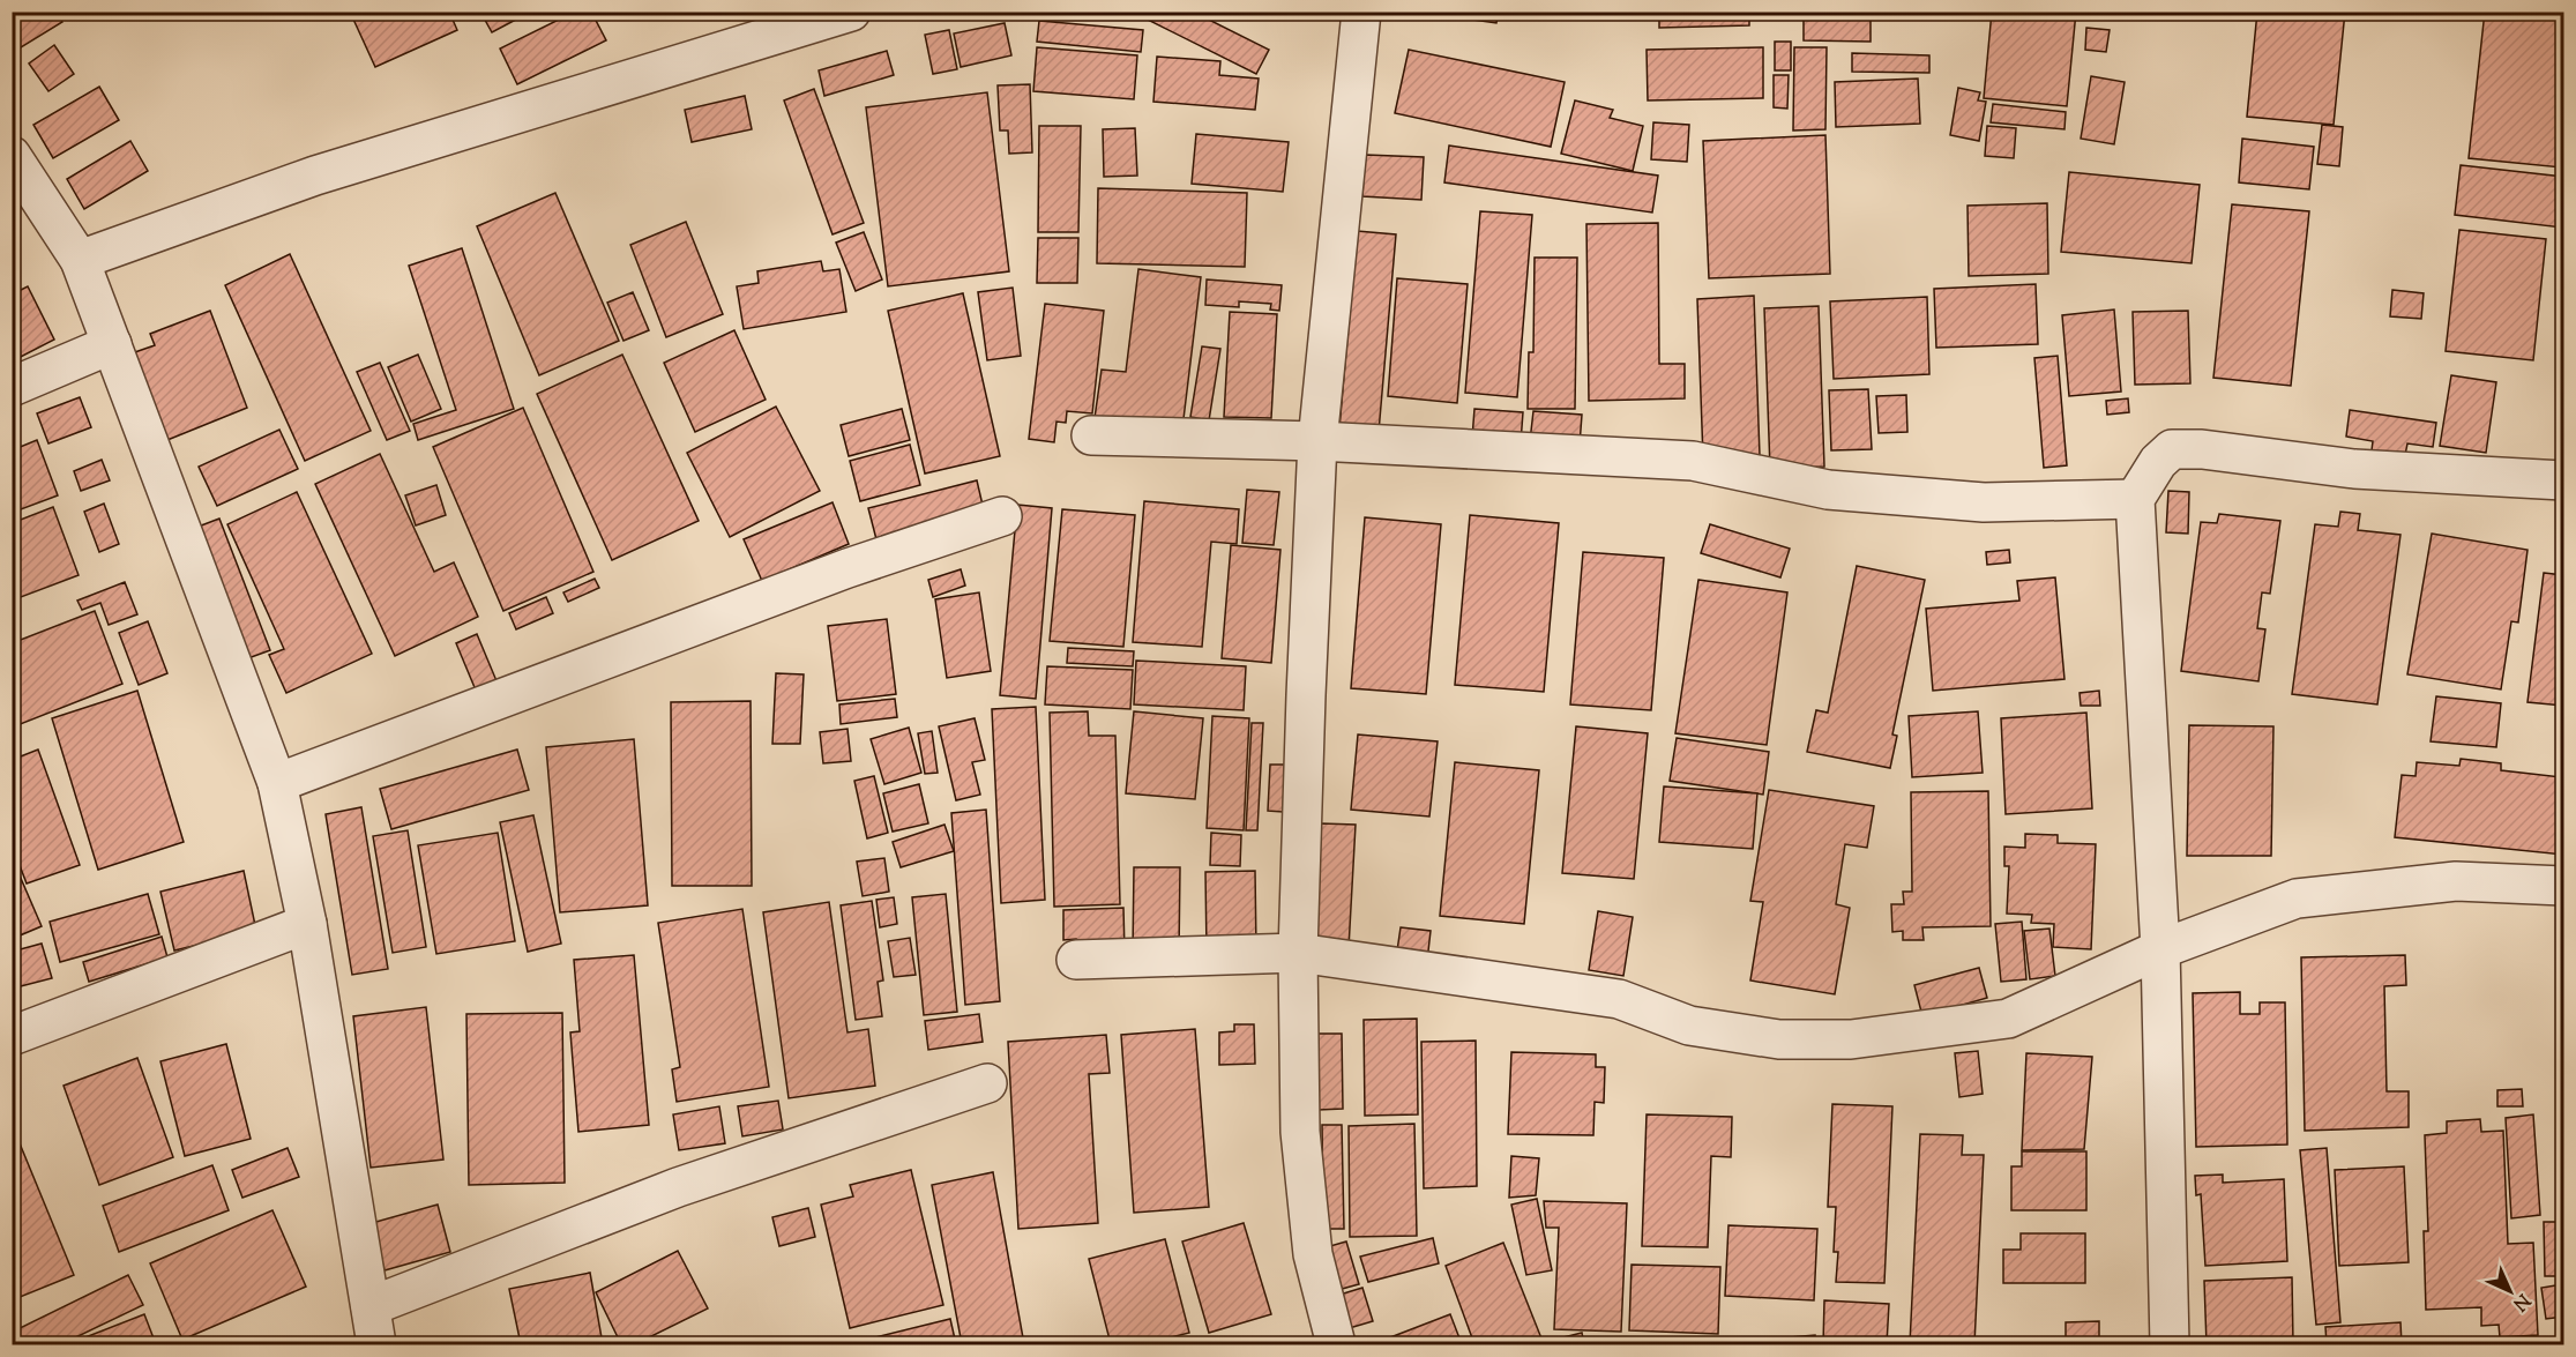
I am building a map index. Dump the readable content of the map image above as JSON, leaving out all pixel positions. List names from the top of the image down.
{
  "north": "bottom right"
}
